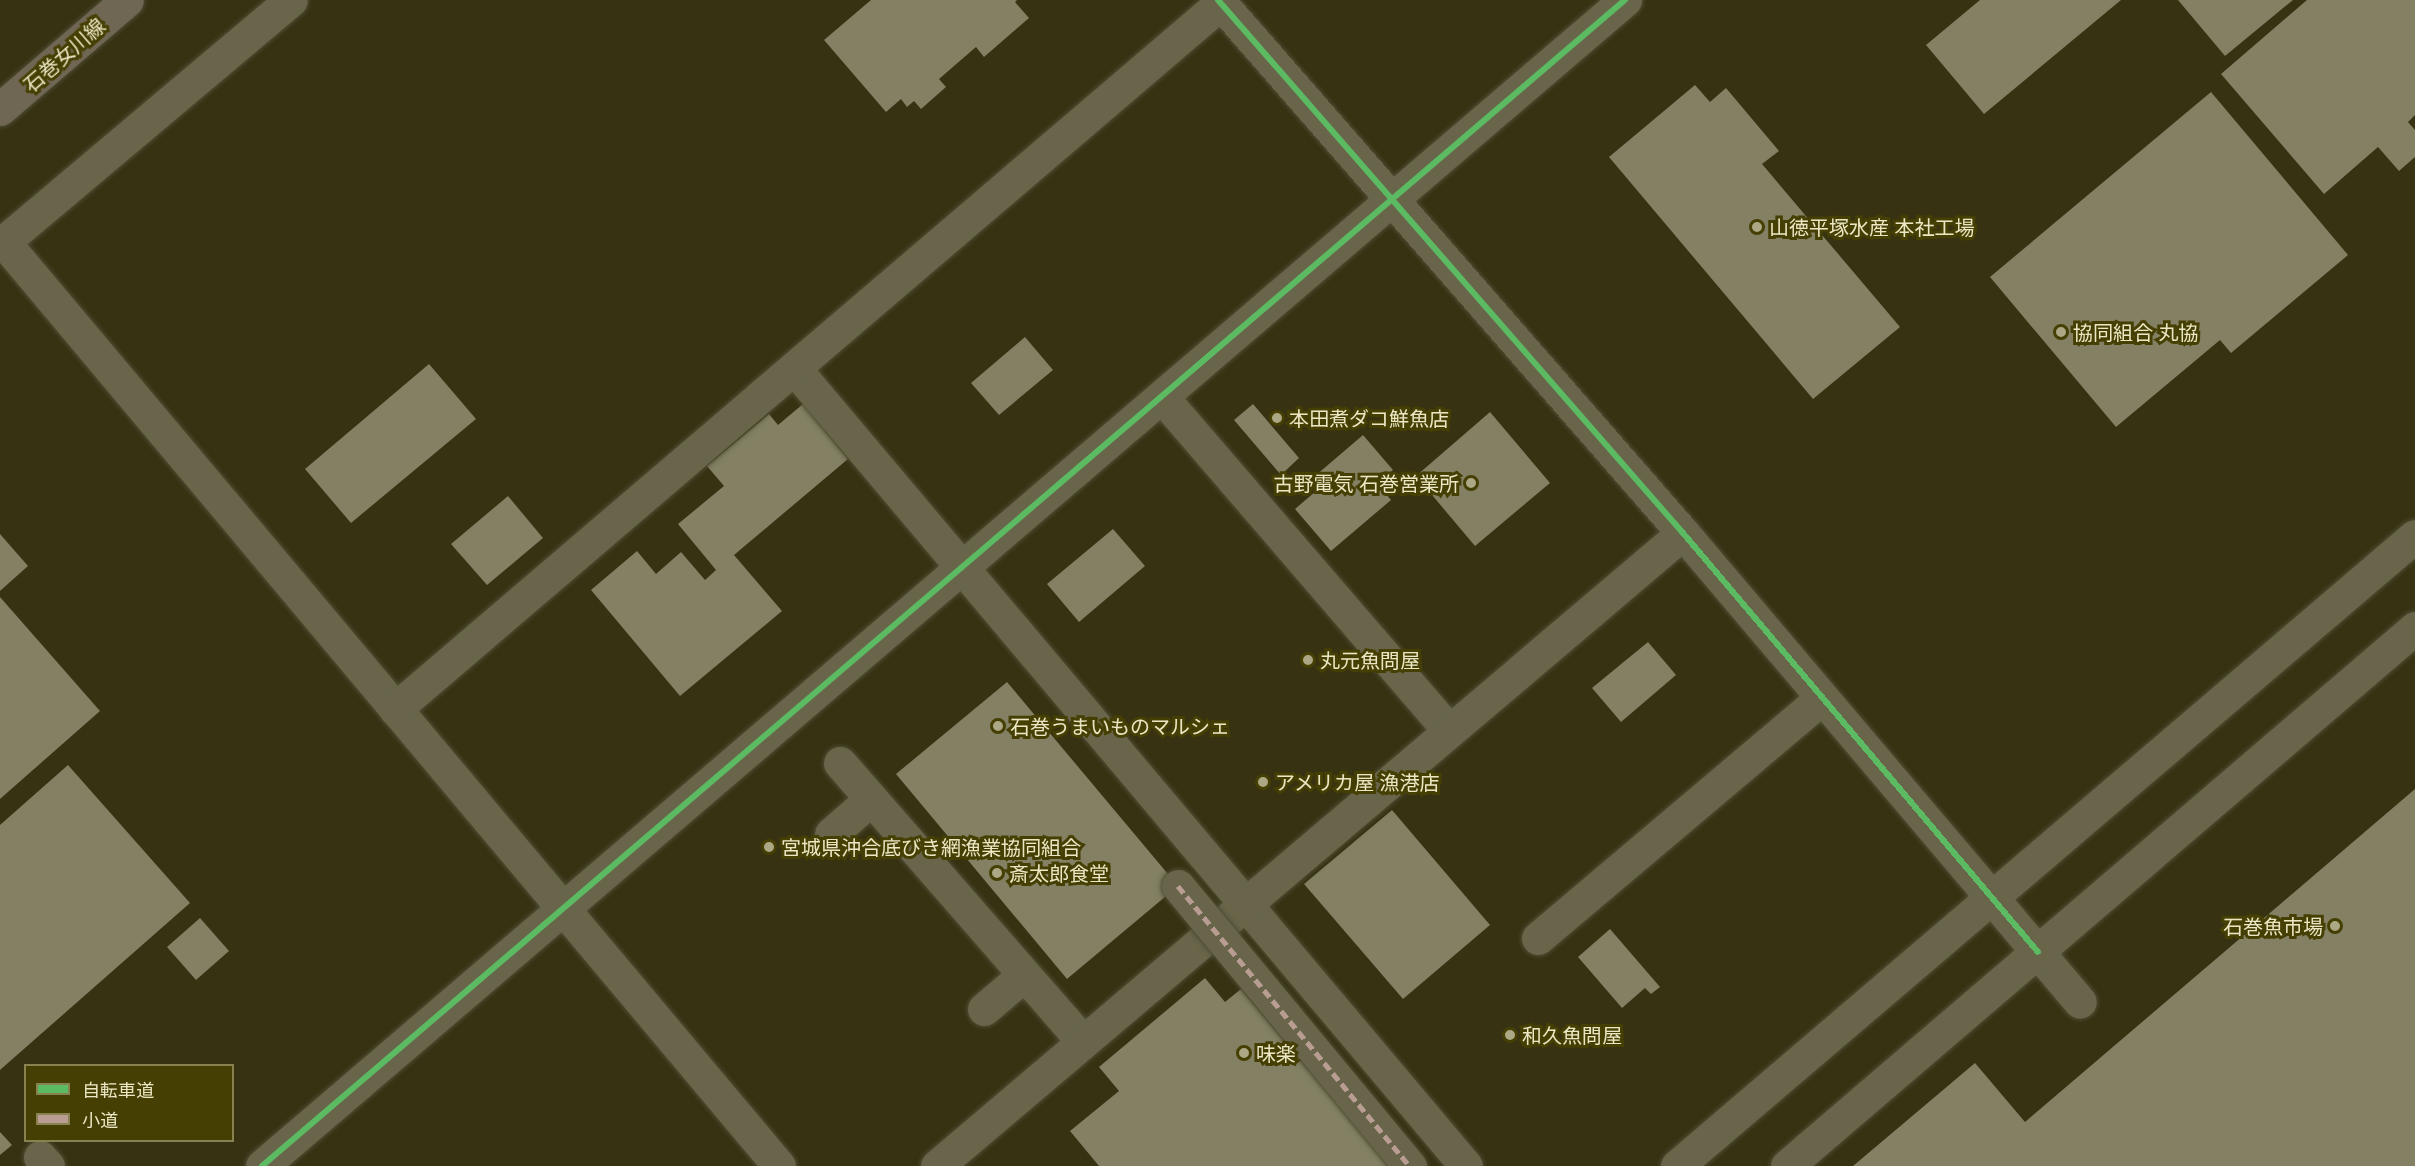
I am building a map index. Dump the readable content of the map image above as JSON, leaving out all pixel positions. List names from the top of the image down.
{
  "streets": {
    "main road": ["石巻女川線"]
  },
  "places": [
    "山徳平塚水産 本社工場",
    "協同組合 丸協",
    "本田煮ダコ鮮魚店",
    "古野電気 石巻営業所",
    "丸元魚問屋",
    "石巻うまいものマルシェ",
    "アメリカ屋 漁港店",
    "宮城県沖合底びき網漁業協同組合",
    "斎太郎食堂",
    "石巻魚市場",
    "和久魚問屋",
    "味楽"
  ],
  "legend": ["自転車道", "小道"]
}
